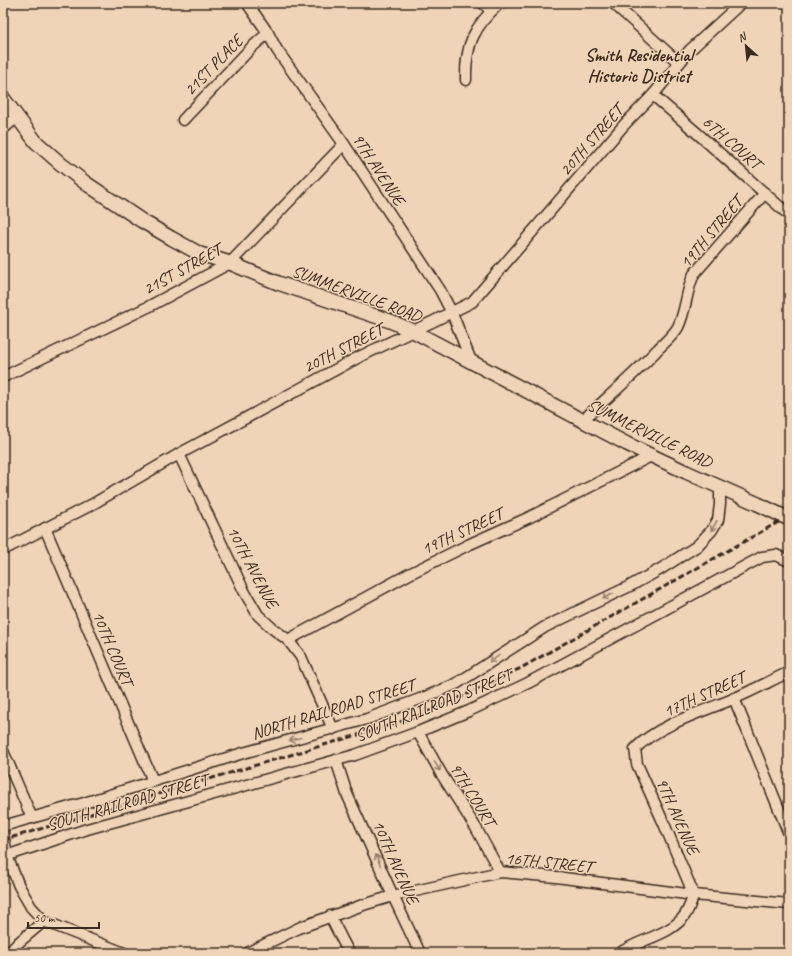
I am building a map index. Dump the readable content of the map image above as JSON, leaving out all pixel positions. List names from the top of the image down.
{
  "streets": {
    "main road": ["SUMMERVILLE ROAD"],
    "street": [
      "21ST PLACE",
      "20TH STREET",
      "6TH COURT",
      "9TH AVENUE",
      "19TH STREET",
      "21ST STREET",
      "10TH AVENUE",
      "10TH COURT",
      "17TH STREET",
      "SOUTH RAILROAD STREET",
      "NORTH RAILROAD STREET",
      "9TH COURT",
      "16TH STREET"
    ]
  },
  "crossings": [
    ["21ST PLACE", "9TH AVENUE"],
    ["20TH STREET", "6TH COURT"],
    ["20TH STREET", "9TH AVENUE"],
    ["20TH STREET", "SUMMERVILLE ROAD"],
    ["20TH STREET", "10TH AVENUE"],
    ["20TH STREET", "10TH COURT"],
    ["6TH COURT", "19TH STREET"],
    ["9TH AVENUE", "21ST STREET"],
    ["9TH AVENUE", "SUMMERVILLE ROAD"],
    ["9TH AVENUE", "17TH STREET"],
    ["9TH AVENUE", "16TH STREET"],
    ["19TH STREET", "SUMMERVILLE ROAD"],
    ["19TH STREET", "10TH AVENUE"],
    ["21ST STREET", "SUMMERVILLE ROAD"],
    ["SUMMERVILLE ROAD", "NORTH RAILROAD STREET"],
    ["10TH AVENUE", "SOUTH RAILROAD STREET"],
    ["10TH AVENUE", "NORTH RAILROAD STREET"],
    ["10TH AVENUE", "16TH STREET"],
    ["10TH COURT", "NORTH RAILROAD STREET"],
    ["SOUTH RAILROAD STREET", "9TH COURT"],
    ["9TH COURT", "16TH STREET"]
  ],
  "one_way": ["NORTH RAILROAD STREET", "9TH COURT"],
  "districts": ["Smith Residential Historic District"],
  "scale_bar": "50 m",
  "north": "top left"
}
